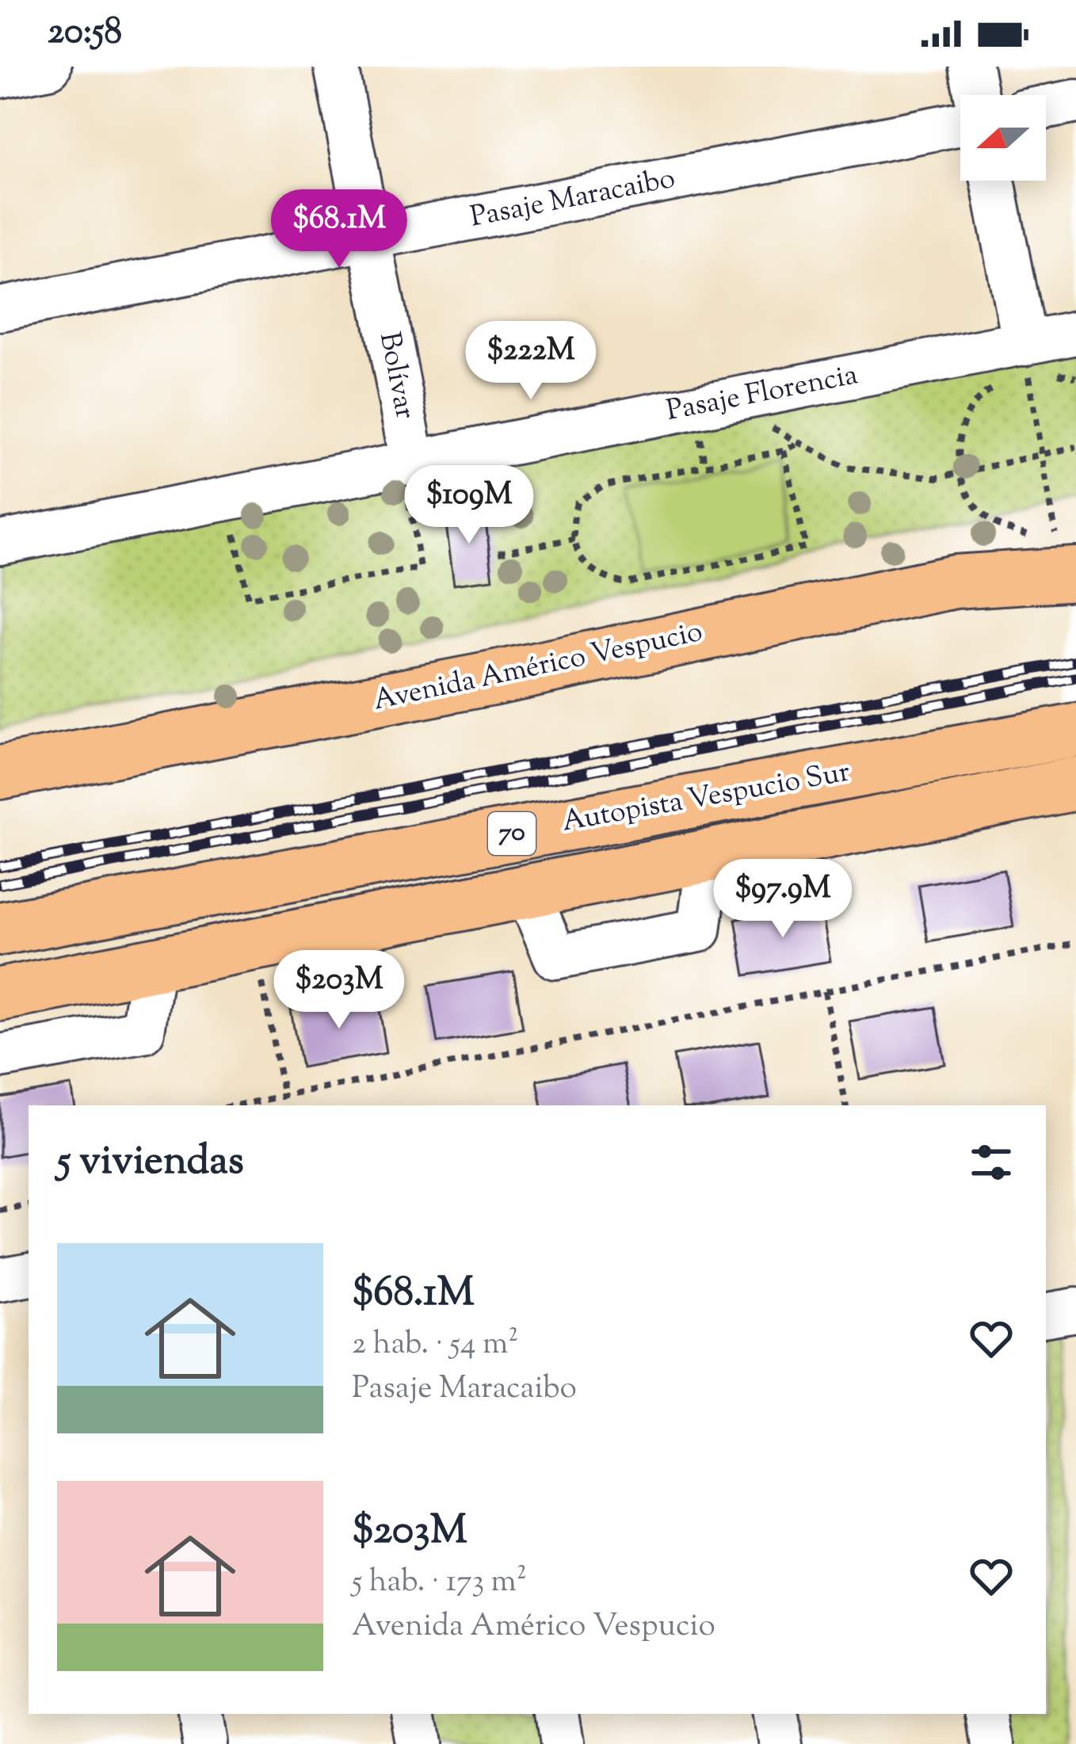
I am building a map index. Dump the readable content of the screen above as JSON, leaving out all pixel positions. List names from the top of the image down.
{
  "streets": {
    "main road": ["Avenida Américo Vespucio", "Autopista Vespucio Sur", "70"],
    "street": ["Pasaje Maracaibo", "Bolívar", "Pasaje Florencia"]
  },
  "crossings": [
    ["Pasaje Maracaibo", "Bolívar"],
    ["Bolívar", "Pasaje Florencia"]
  ],
  "north": "left",
  "page": {
    "status": "20:58",
    "price": [
      "$68.1M",
      "$222M",
      "$109M",
      "$97.9M",
      "$203M"
    ],
    "heading": "5 viviendas",
    "list": [
      {
        "name": "$68.1M",
        "note": "2 hab. · 54 m² · Pasaje Maracaibo"
      },
      {
        "name": "$203M",
        "note": "5 hab. · 173 m² · Avenida Américo Vespucio"
      }
    ]
  }
}
